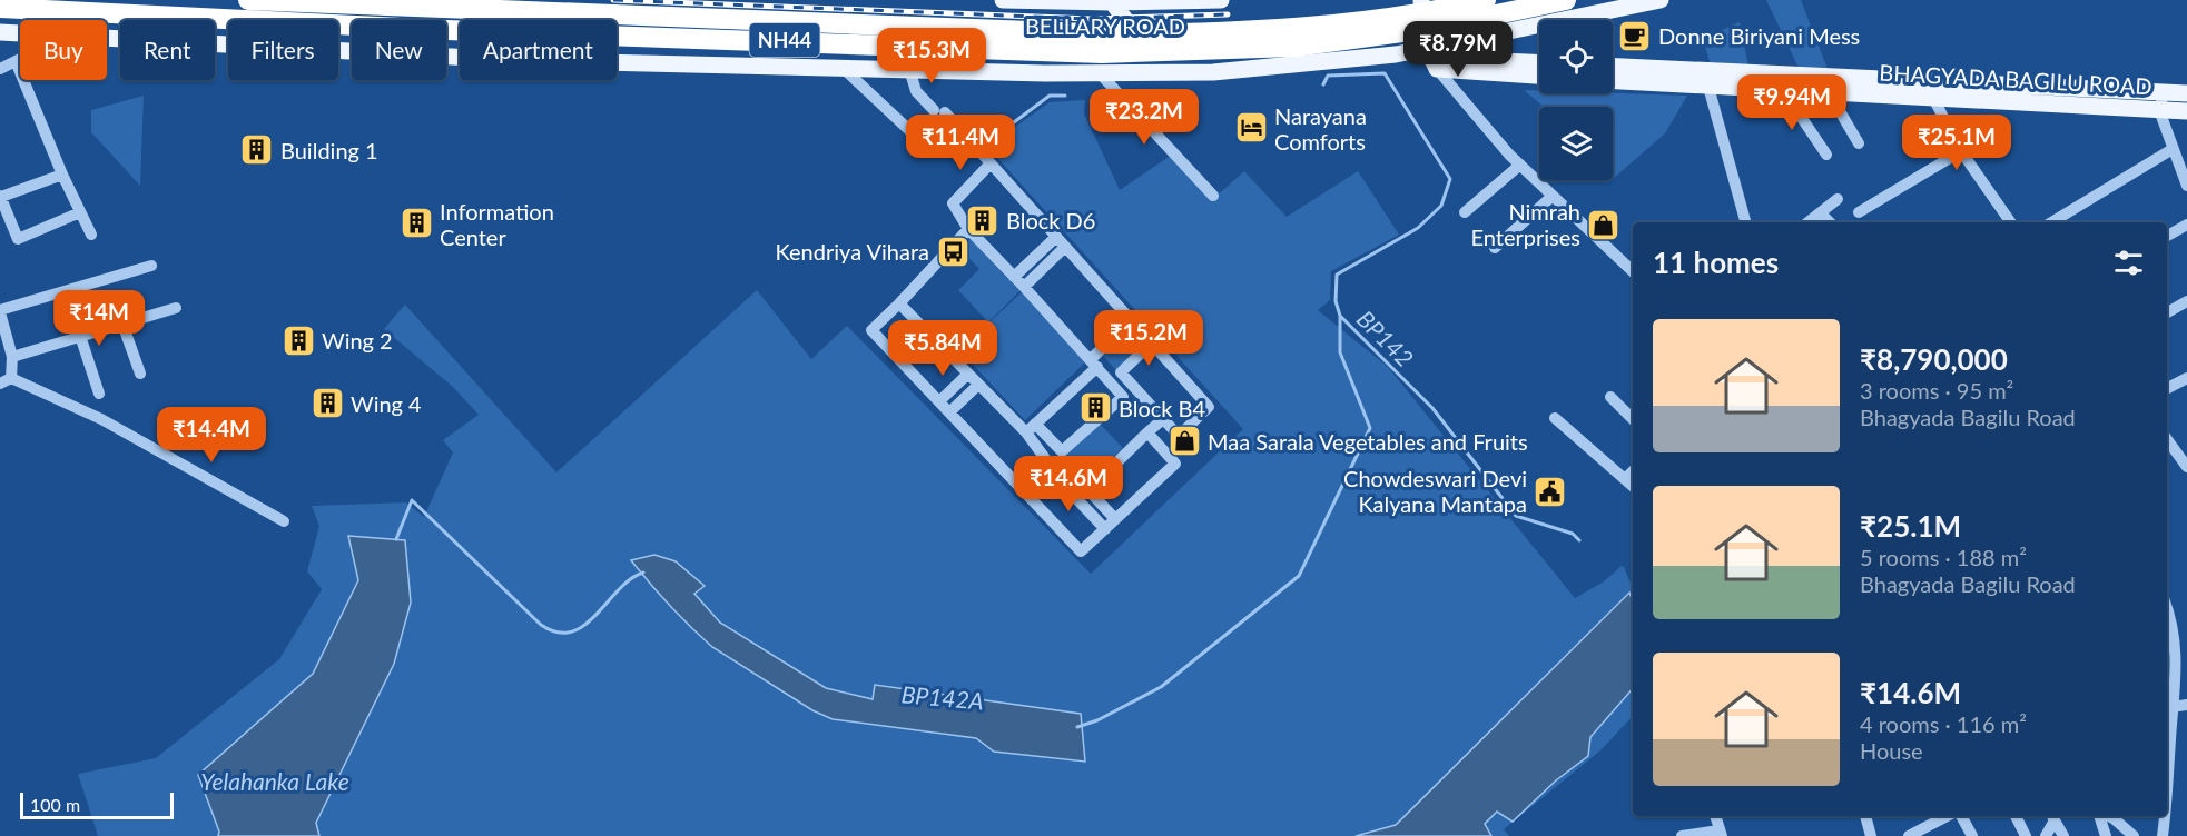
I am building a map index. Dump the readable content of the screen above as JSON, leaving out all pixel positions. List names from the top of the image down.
{
  "streets": {
    "highway": ["BELLARY ROAD", "NH44"],
    "main road": ["BHAGYADA BAGILU ROAD"]
  },
  "water": ["BP142", "BP142A", "Yelahanka Lake"],
  "places": {
    "cafe": ["Donne Biriyani Mess"],
    "hotel": ["Narayana Comforts"],
    "building": [
      "Building 1",
      "Block D6",
      "Information Center",
      "Wing 2",
      "Wing 4",
      "Block B4"
    ],
    "shop": ["Nimrah Enterprises", "Maa Sarala Vegetables and Fruits"],
    "bus stop": ["Kendriya Vihara"],
    "public building": ["Chowdeswari Devi Kalyana Mantapa"]
  },
  "scale_bar": "100 m",
  "page": {
    "chip": [
      "Buy",
      "Rent",
      "Filters",
      "New",
      "Apartment"
    ],
    "price": [
      "₹8.79M",
      "₹15.3M",
      "₹9.94M",
      "₹23.2M",
      "₹11.4M",
      "₹25.1M",
      "₹14M",
      "₹15.2M",
      "₹5.84M",
      "₹14.4M",
      "₹14.6M"
    ],
    "heading": "11 homes",
    "list": [
      {
        "name": "₹8,790,000",
        "note": "3 rooms · 95 m² · Bhagyada Bagilu Road"
      },
      {
        "name": "₹25.1M",
        "note": "5 rooms · 188 m² · Bhagyada Bagilu Road"
      },
      {
        "name": "₹14.6M",
        "note": "4 rooms · 116 m² · House"
      }
    ],
    "scale": "100 m"
  }
}
